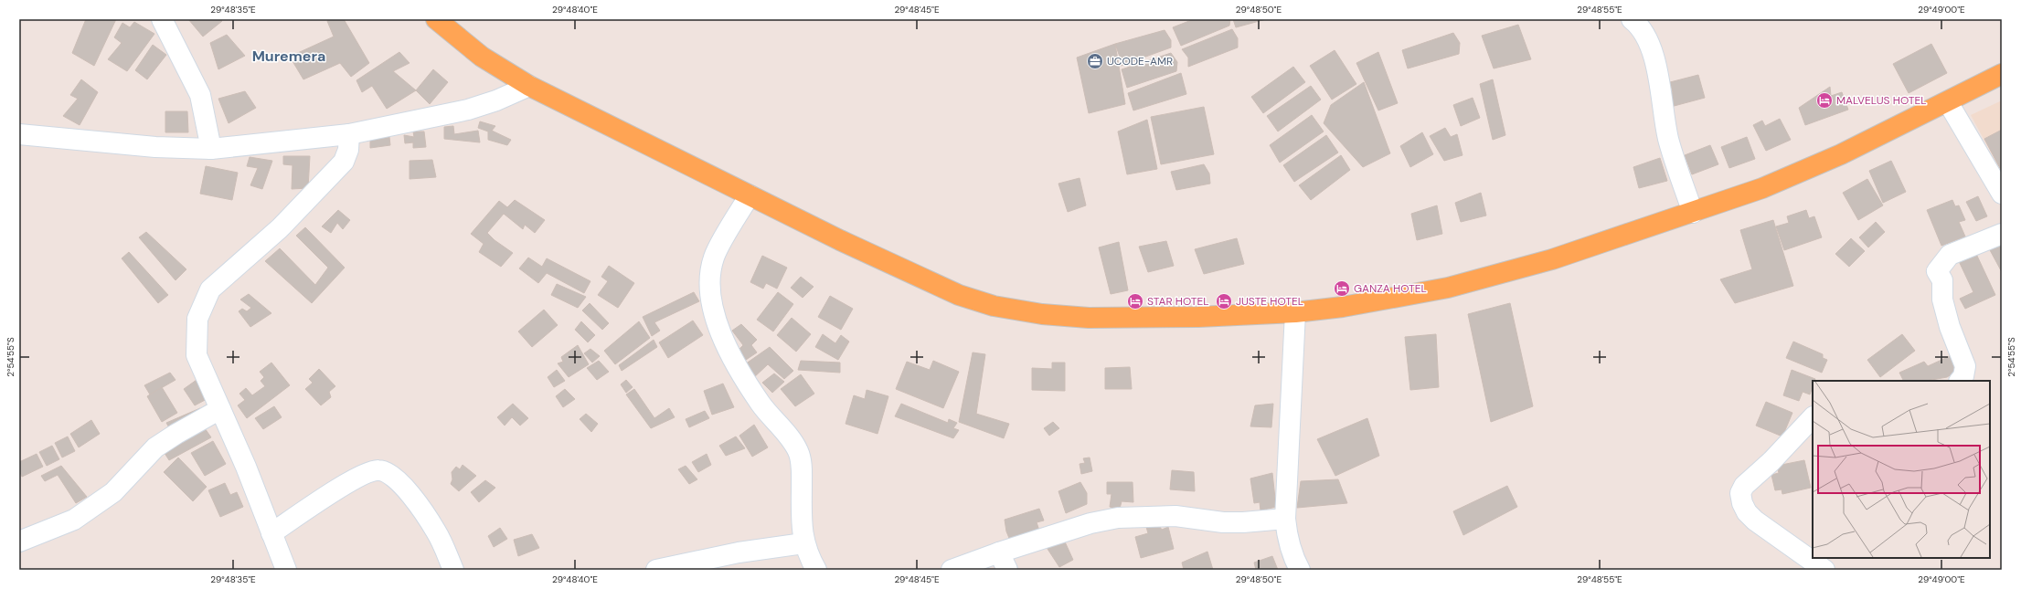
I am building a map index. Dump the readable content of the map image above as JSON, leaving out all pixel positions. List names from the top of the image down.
{
  "districts": ["Muremera"],
  "places": {
    "office": ["UCODE-AMR"],
    "hotel": [
      "MALVELUS HOTEL",
      "GANZA HOTEL",
      "STAR HOTEL",
      "JUSTE HOTEL"
    ]
  },
  "coordinates": [
    "29°48'35\"E",
    "29°48'40\"E",
    "29°48'45\"E",
    "29°48'50\"E",
    "29°48'55\"E",
    "29°49'00\"E",
    "2°54'55\"S"
  ]
}
